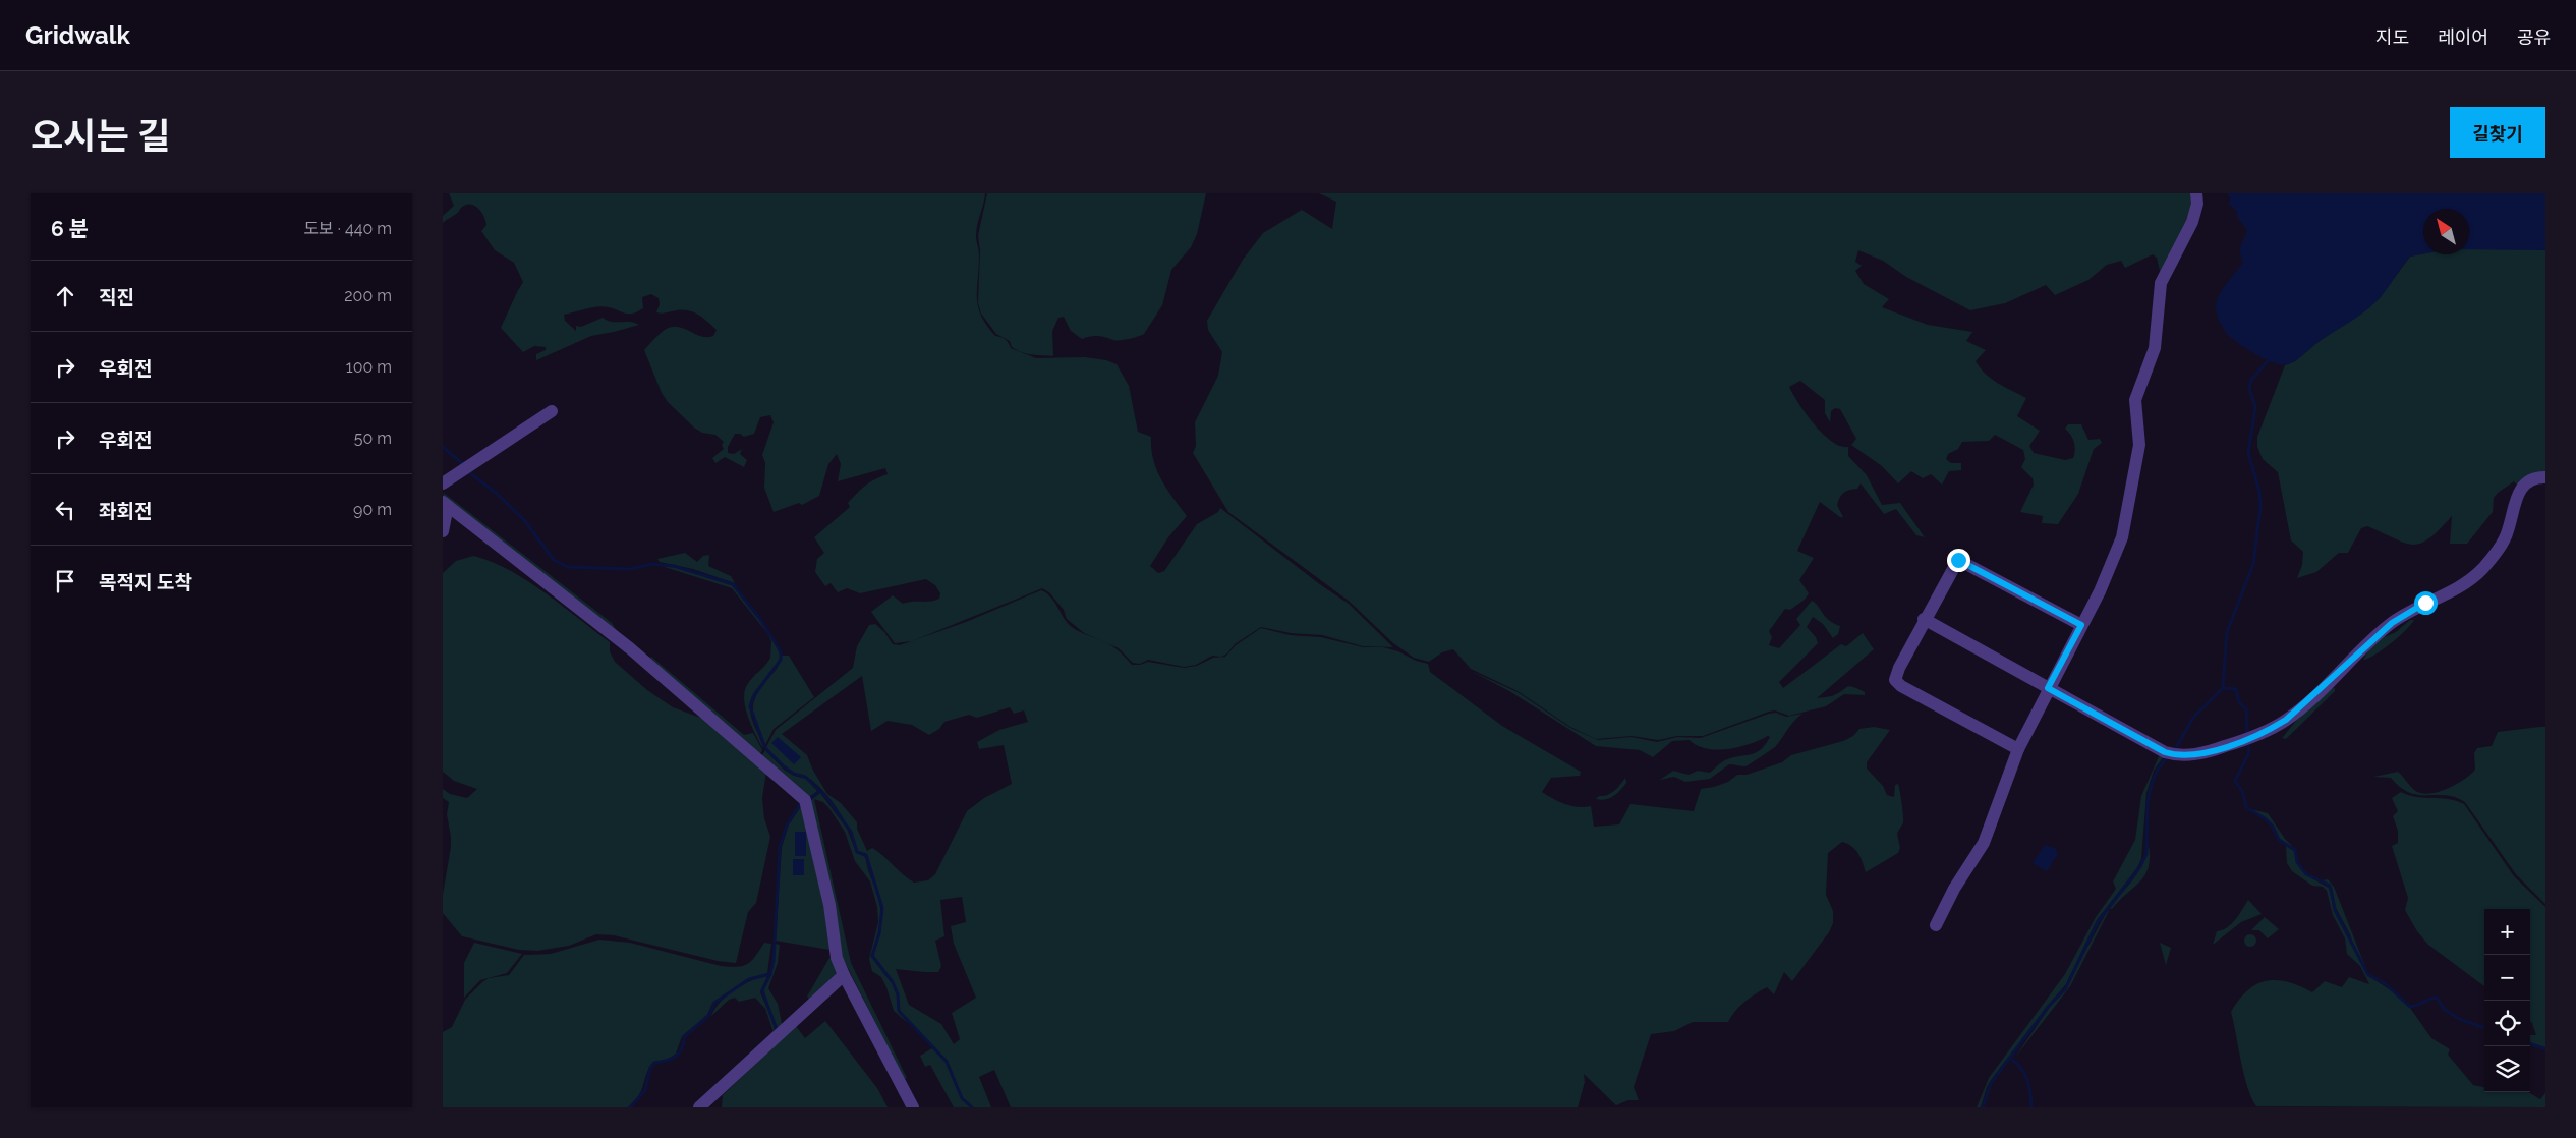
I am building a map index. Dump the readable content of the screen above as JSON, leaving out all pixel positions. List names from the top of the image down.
{
  "north": "top left",
  "page": {
    "header": "Gridwalk",
    "nav": ["지도", "레이어", "공유"],
    "title": "오시는 길",
    "buttons": "길찾기",
    "heading": ["6 분", "도보 · 440 m"],
    "list": [
      ["직진", "200 m"],
      ["우회전", "100 m"],
      ["우회전", "50 m"],
      ["좌회전", "90 m"],
      "목적지 도착"
    ],
    "map_buttons": ["+", "−"]
  }
}
